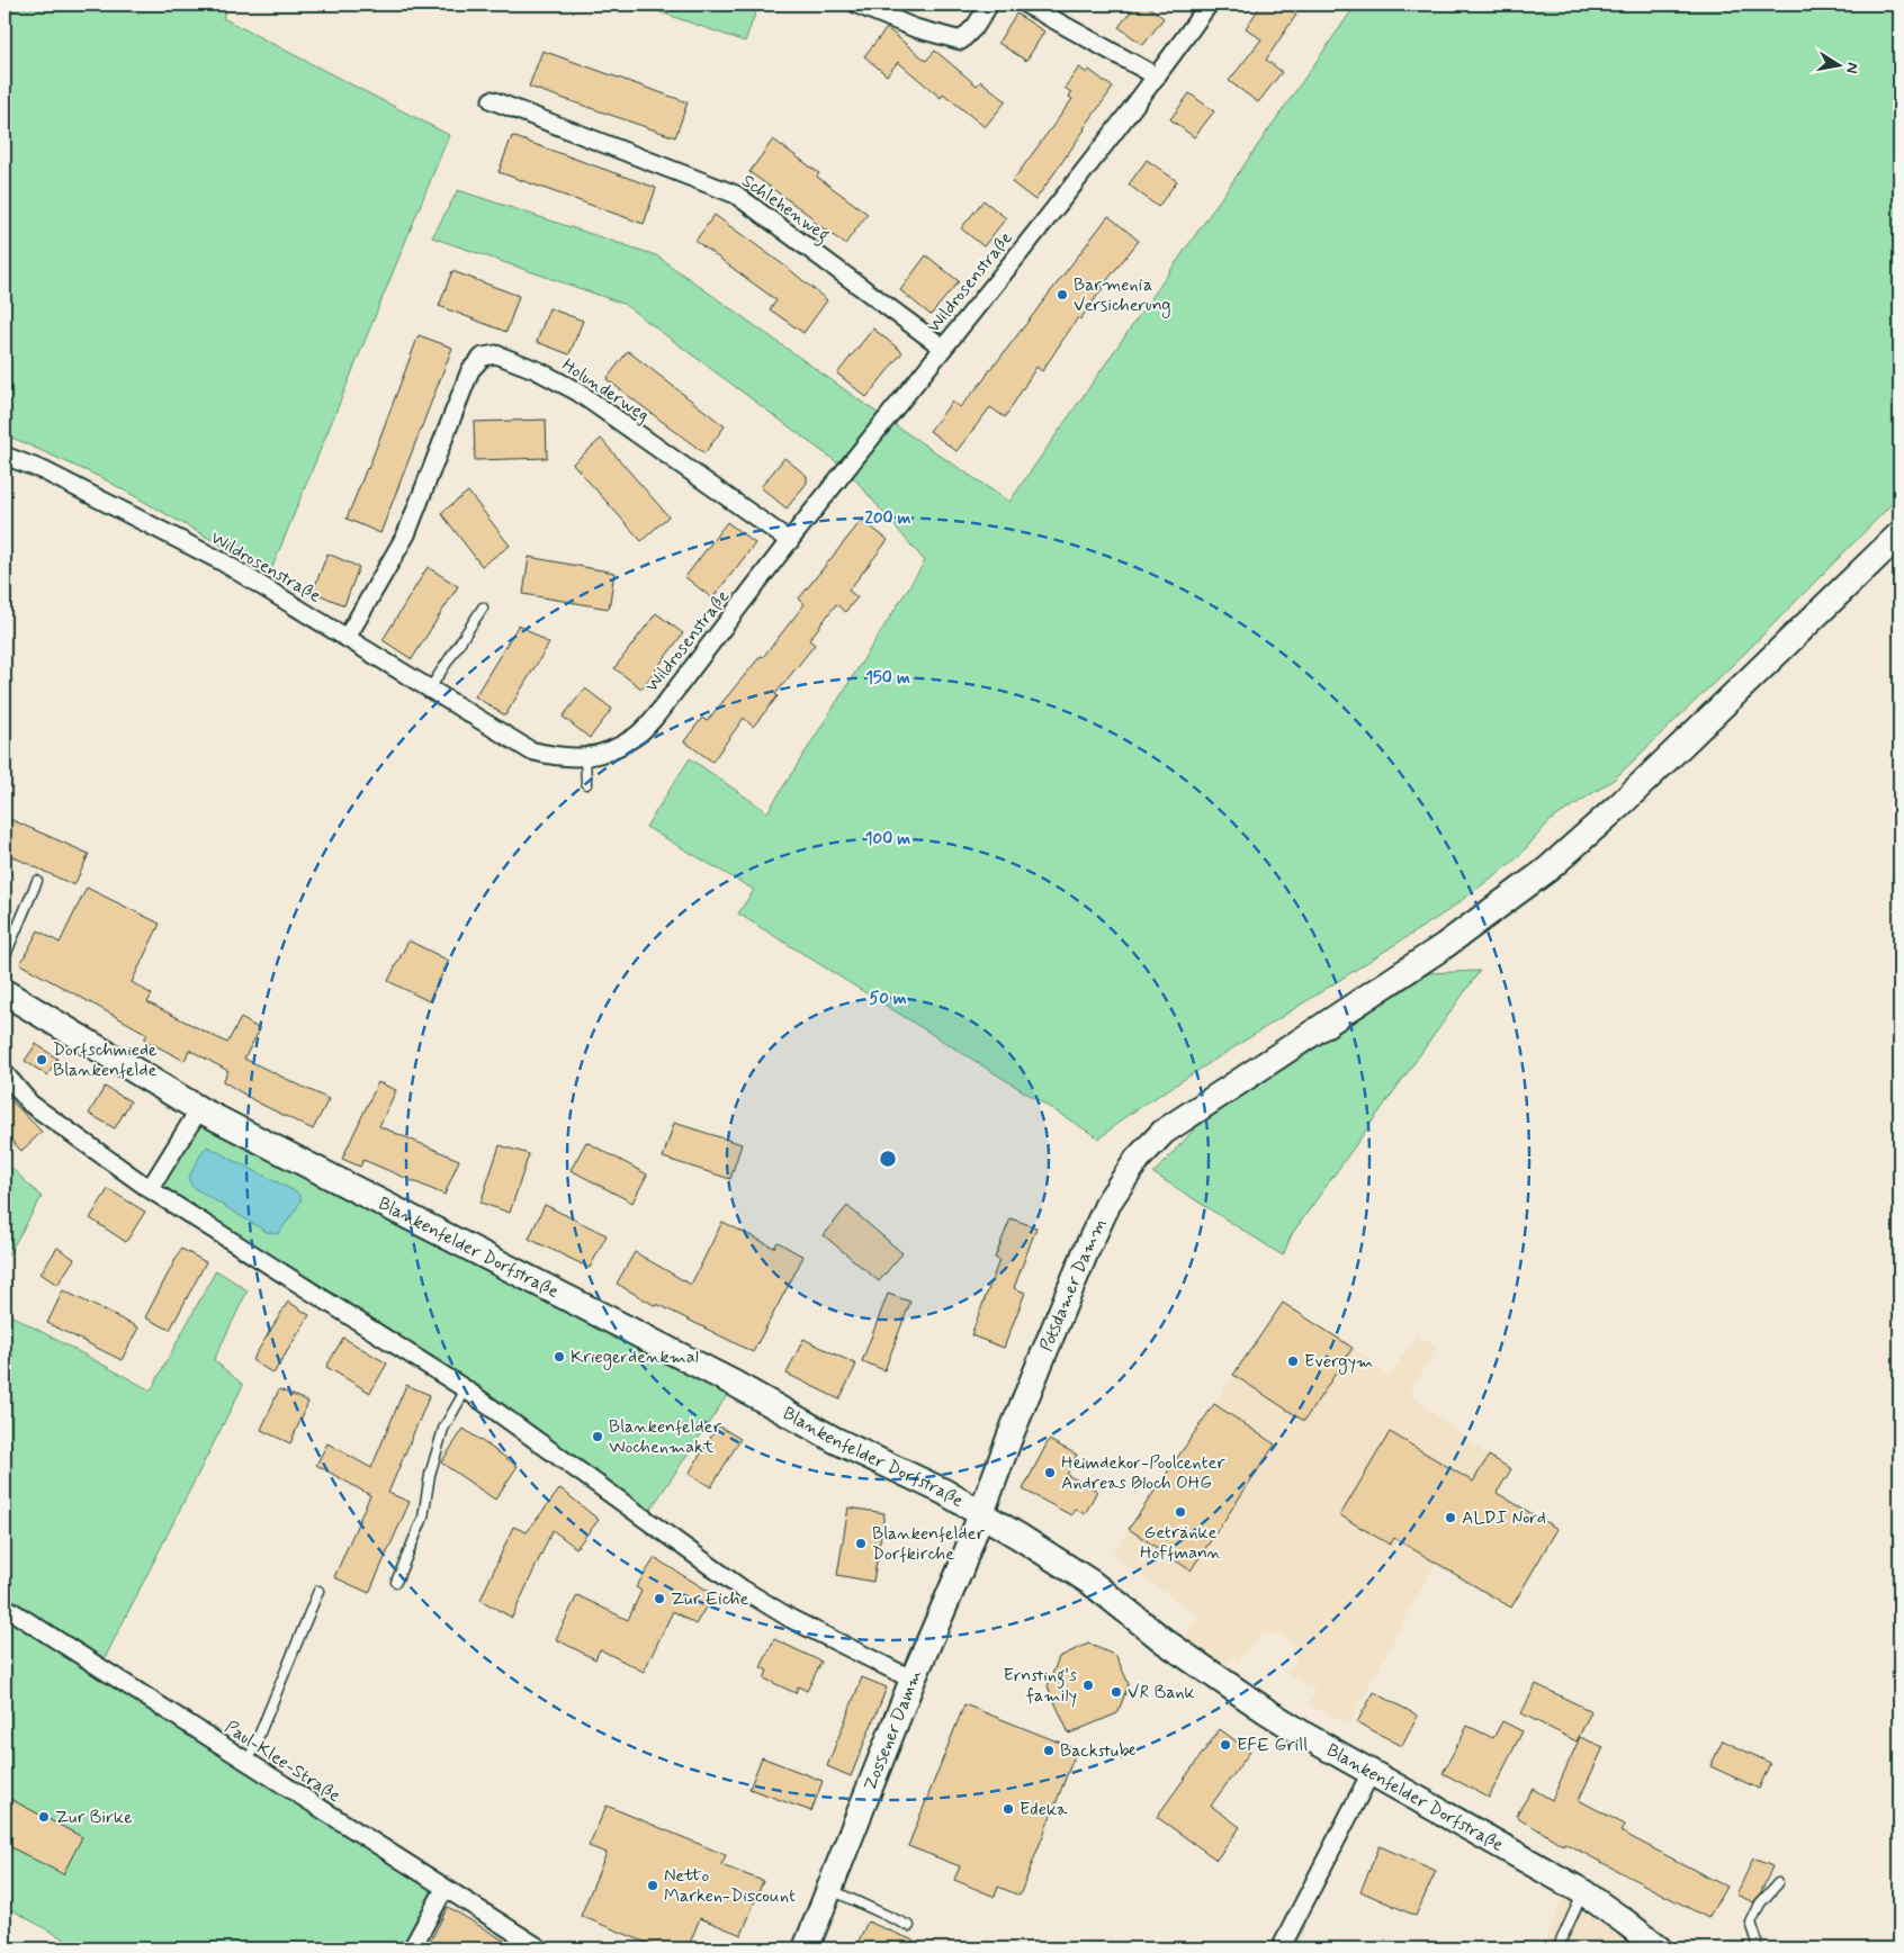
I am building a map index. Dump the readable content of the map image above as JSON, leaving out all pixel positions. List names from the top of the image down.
{
  "streets": {
    "main road": ["Blankenfelder Dorfstraße", "Potsdamer Damm", "Zossener Damm"],
    "street": [
      "Schlehenweg",
      "Wildrosenstraße",
      "Holunderweg",
      "Paul-Klee-Straße"
    ]
  },
  "crossings": [
    ["Schlehenweg", "Wildrosenstraße"],
    ["Wildrosenstraße", "Holunderweg"],
    ["Blankenfelder Dorfstraße", "Potsdamer Damm"],
    ["Blankenfelder Dorfstraße", "Zossener Damm"],
    ["Potsdamer Damm", "Zossener Damm"]
  ],
  "places": [
    "Barmenia Versicherung",
    "Dorfschmiede Blankenfelde",
    "Kriegerdenkmal",
    "Evergym",
    "Blankenfelder Wochenmakt",
    "Heimdekor-Poolcenter Andreas Bloch OHG",
    "Getränke Hoffmann",
    "ALDI Nord",
    "Blankenfelder Dorfkirche",
    "Zur Eiche",
    "Ernsting's family",
    "VR Bank",
    "EFE Grill",
    "Backstube",
    "Edeka",
    "Zur Birke",
    "Netto Marken-Discount"
  ],
  "north": "right",
  "rings": [
    "200 m",
    "150 m",
    "100 m",
    "50 m"
  ]
}
